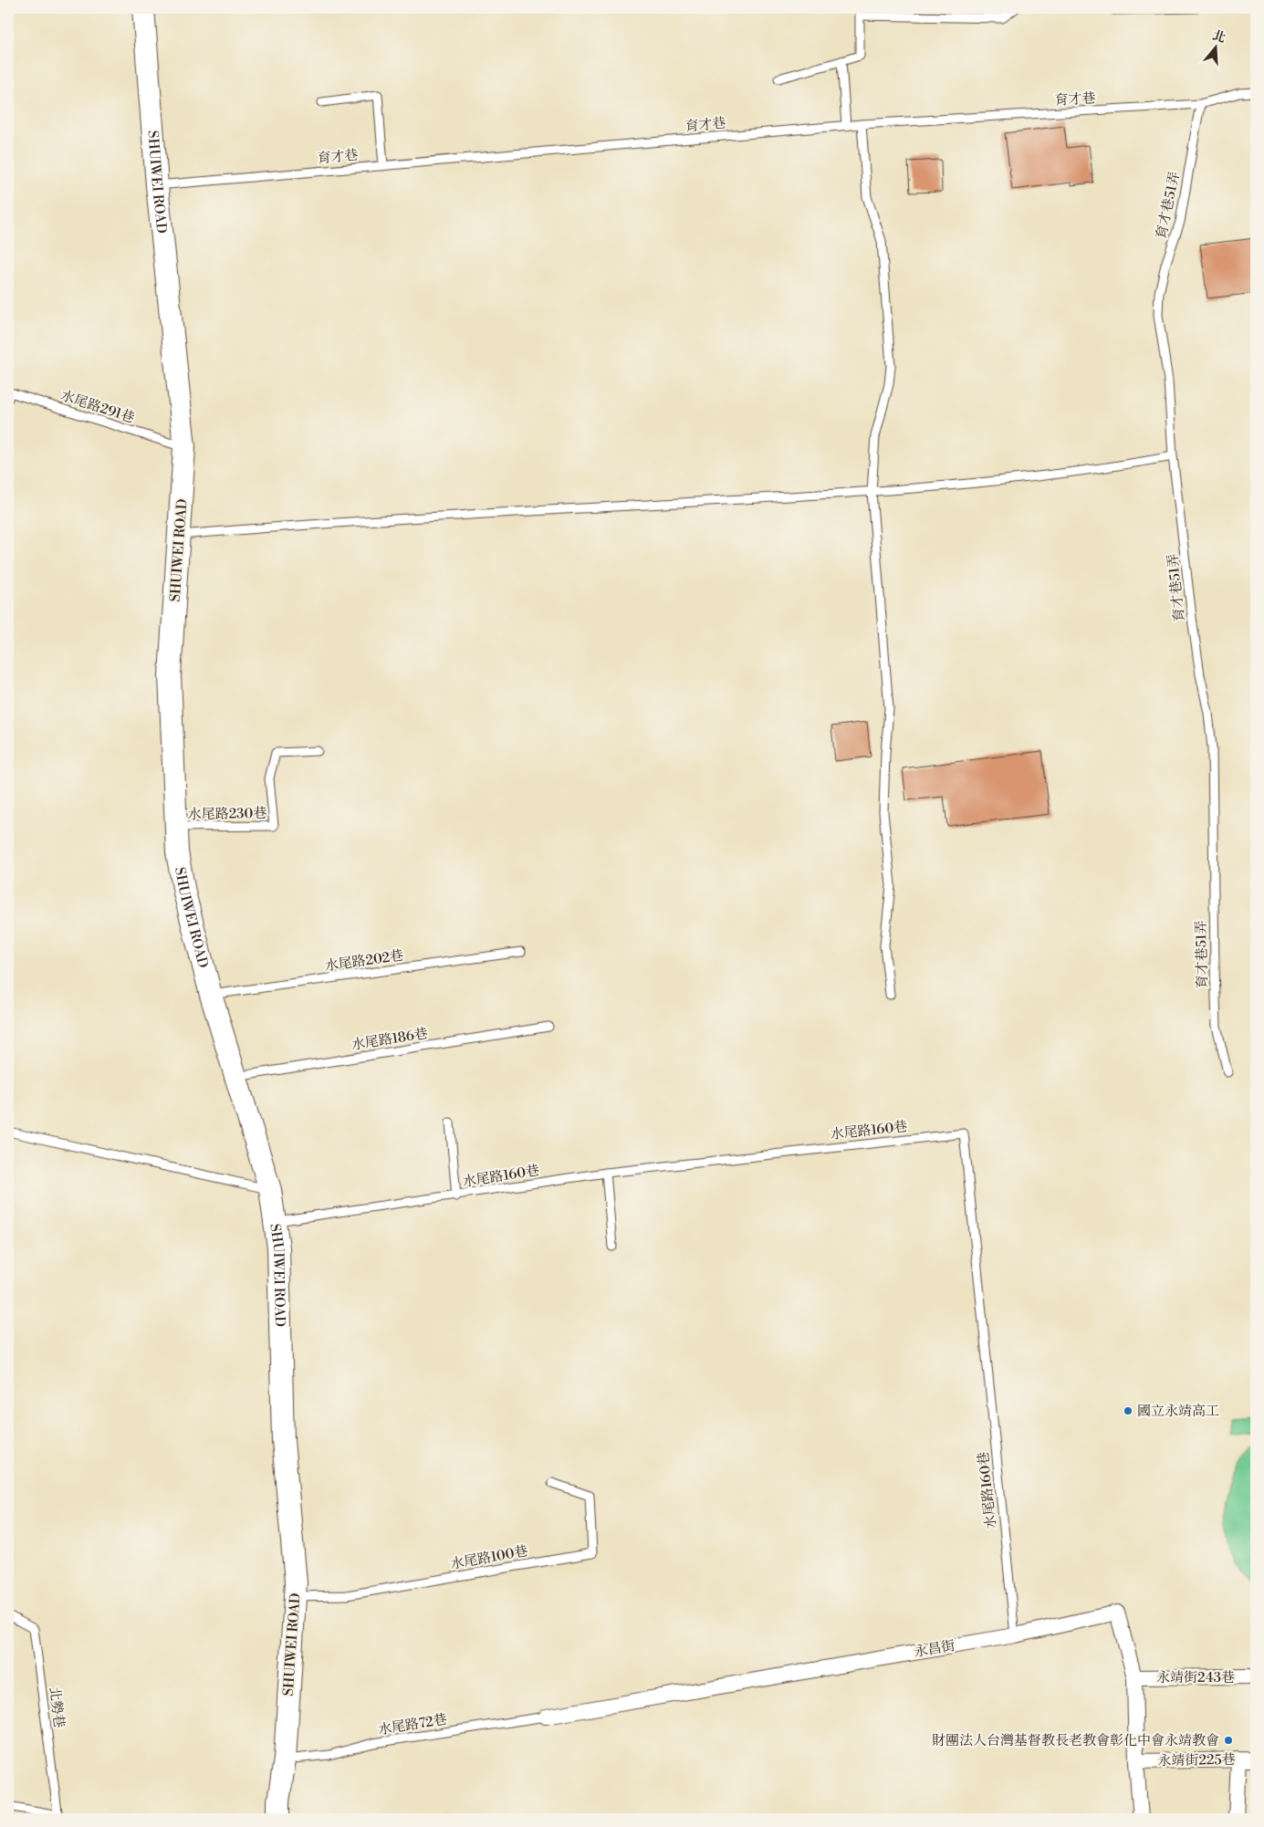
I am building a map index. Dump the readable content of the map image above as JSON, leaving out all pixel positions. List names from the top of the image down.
{
  "streets": {
    "street": [
      "SHUIWEI ROAD",
      "永昌街",
      "永靖街243巷",
      "永靖街225巷"
    ],
    "lane": [
      "育才巷",
      "育才巷51弄",
      "水尾路291巷",
      "水尾路230巷",
      "水尾路202巷",
      "水尾路186巷",
      "水尾路160巷",
      "水尾路100巷",
      "北勢巷",
      "水尾路72巷"
    ]
  },
  "crossings": [
    ["育才巷", "SHUIWEI ROAD"],
    ["育才巷", "育才巷51弄"],
    ["SHUIWEI ROAD", "水尾路291巷"],
    ["SHUIWEI ROAD", "水尾路230巷"],
    ["SHUIWEI ROAD", "水尾路202巷"],
    ["SHUIWEI ROAD", "水尾路186巷"],
    ["SHUIWEI ROAD", "水尾路160巷"],
    ["SHUIWEI ROAD", "水尾路100巷"],
    ["SHUIWEI ROAD", "水尾路72巷"],
    ["水尾路160巷", "永昌街"],
    ["永昌街", "永靖街243巷"],
    ["永昌街", "水尾路72巷"],
    ["永昌街", "永靖街225巷"]
  ],
  "places": ["國立永靖高工", "財團法人台灣基督教長老教會彰化中會永靖教會"],
  "north": "top"
}
